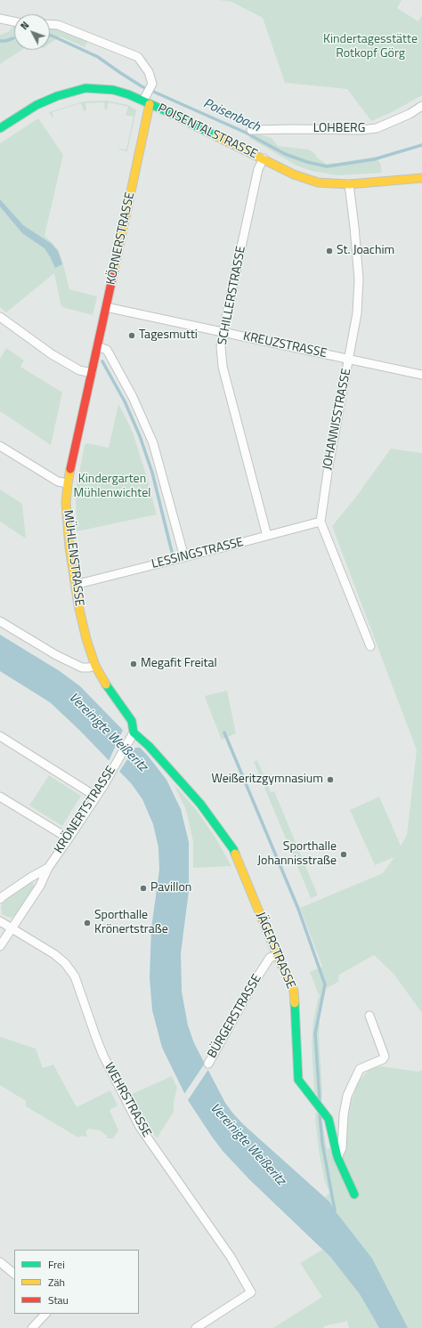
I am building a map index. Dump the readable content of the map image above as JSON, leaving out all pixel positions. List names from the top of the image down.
{
  "streets": {
    "street": [
      "LOHBERG",
      "POISENTALSTRASSE",
      "KÖRNERSTRASSE",
      "SCHILLERSTRASSE",
      "KREUZSTRASSE",
      "JOHANNISSTRASSE",
      "LESSINGSTRASSE",
      "MÜHLENSTRASSE",
      "KRÖNERTSTRASSE",
      "JÄGERSTRASSE",
      "BÜRGERSTRASSE",
      "WEHRSTRASSE"
    ]
  },
  "crossings": [
    ["POISENTALSTRASSE", "KÖRNERSTRASSE"],
    ["POISENTALSTRASSE", "SCHILLERSTRASSE"],
    ["POISENTALSTRASSE", "JOHANNISSTRASSE"],
    ["KÖRNERSTRASSE", "KREUZSTRASSE"],
    ["KÖRNERSTRASSE", "MÜHLENSTRASSE"],
    ["SCHILLERSTRASSE", "KREUZSTRASSE"],
    ["SCHILLERSTRASSE", "LESSINGSTRASSE"],
    ["KREUZSTRASSE", "JOHANNISSTRASSE"],
    ["JOHANNISSTRASSE", "LESSINGSTRASSE"],
    ["LESSINGSTRASSE", "MÜHLENSTRASSE"],
    ["MÜHLENSTRASSE", "KRÖNERTSTRASSE"],
    ["MÜHLENSTRASSE", "JÄGERSTRASSE"],
    ["KRÖNERTSTRASSE", "JÄGERSTRASSE"],
    ["KRÖNERTSTRASSE", "WEHRSTRASSE"],
    ["JÄGERSTRASSE", "BÜRGERSTRASSE"]
  ],
  "water": ["Poisenbach", "Vereinigte Weißeritz"],
  "parks": ["Kindertagesstätte Rotkopf Görg", "Kindergarten Mühlenwichtel"],
  "places": [
    "St. Joachim",
    "Tagesmutti",
    "Megafit Freital",
    "Weißeritzgymnasium",
    "Sporthalle Johannisstraße",
    "Pavillon",
    "Sporthalle Krönertstraße"
  ],
  "legend": ["Frei", "Zäh", "Stau"],
  "north": "top left"
}
